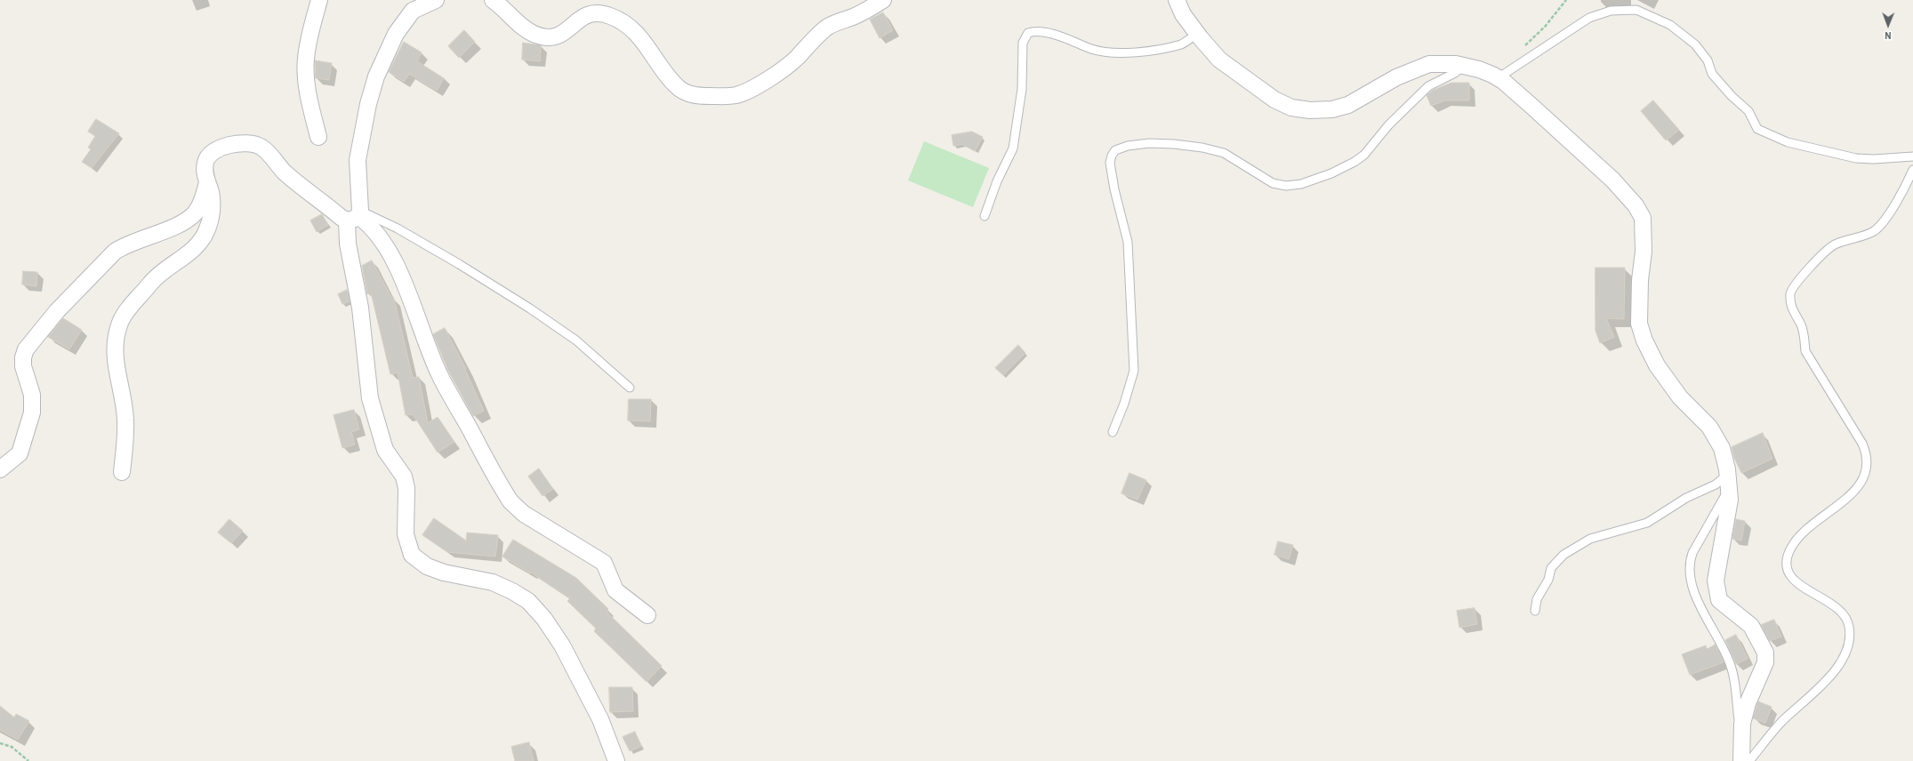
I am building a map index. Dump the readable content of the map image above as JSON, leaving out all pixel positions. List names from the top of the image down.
{
  "north": "bottom"
}
